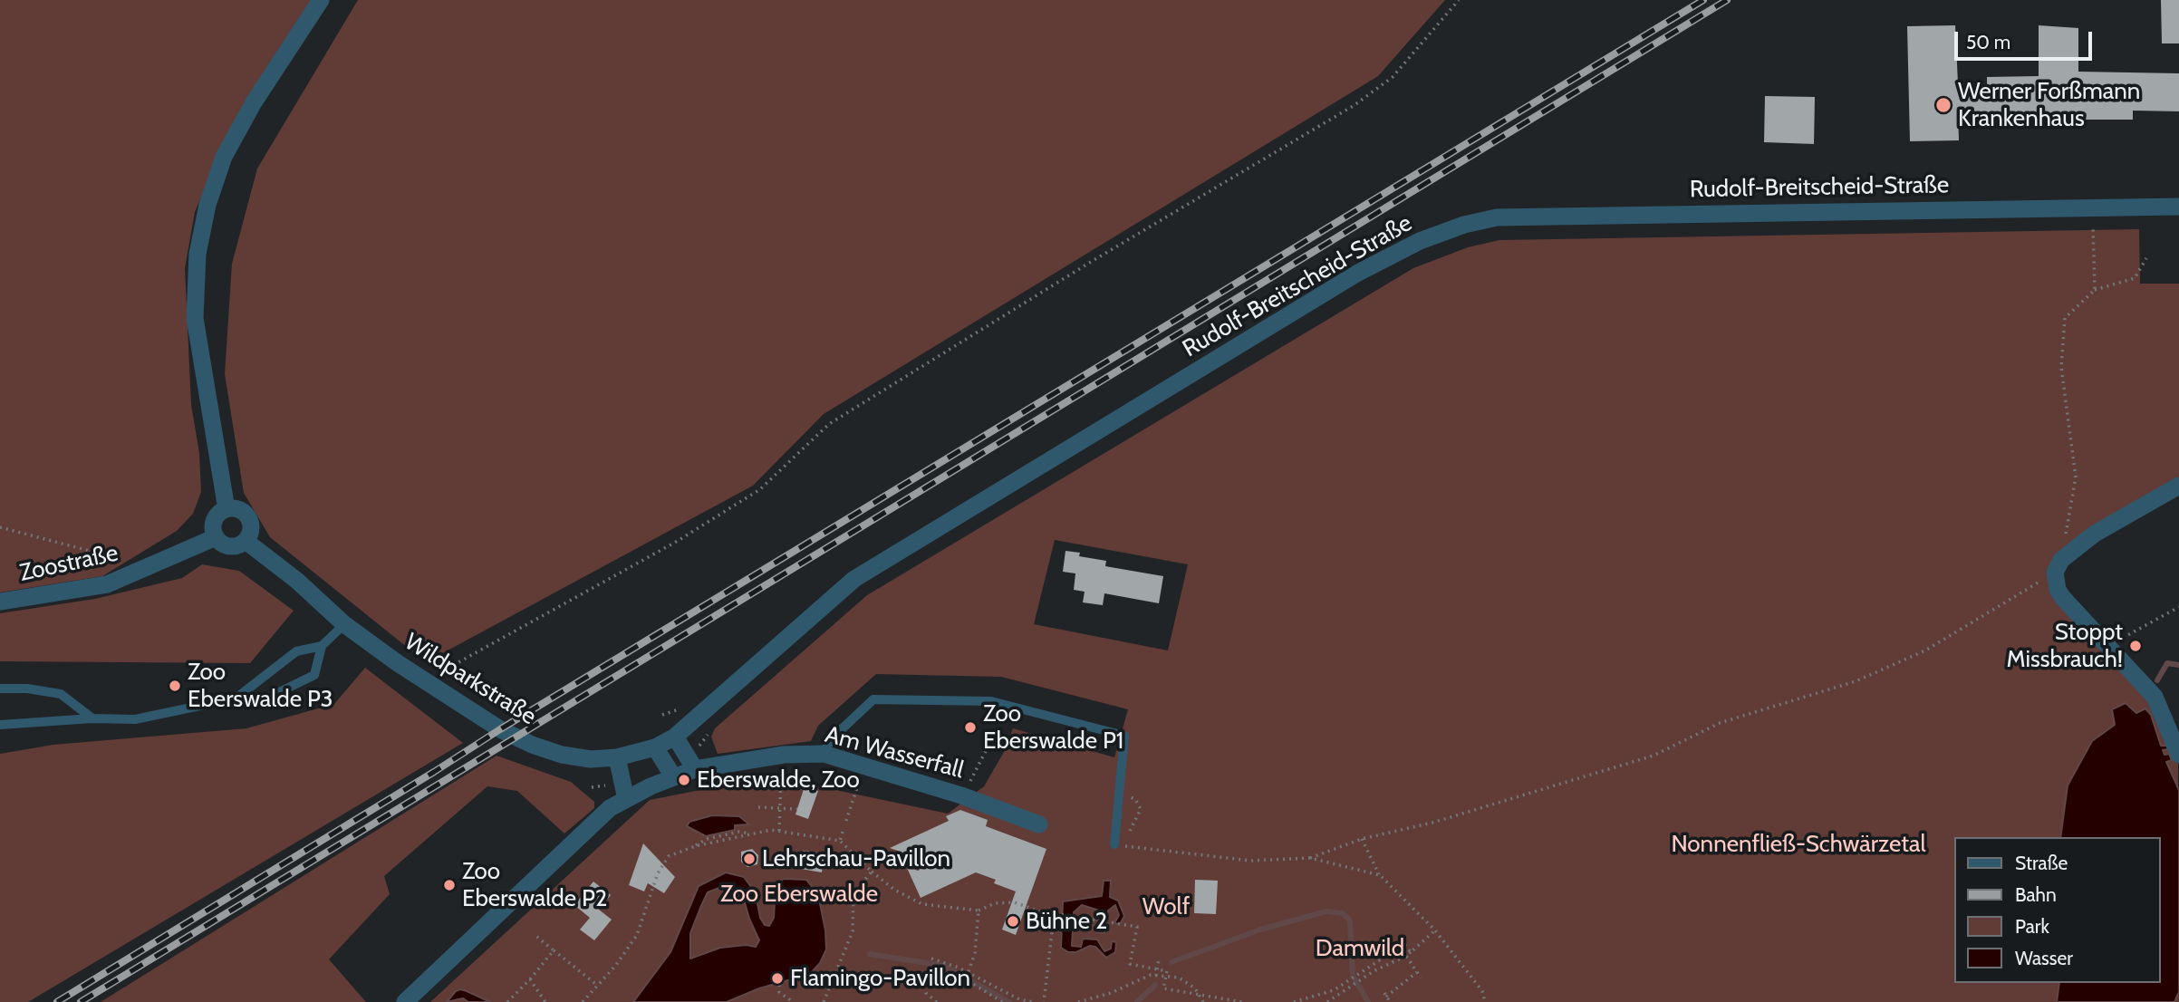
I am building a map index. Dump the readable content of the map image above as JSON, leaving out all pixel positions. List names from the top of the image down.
{
  "streets": {
    "street": [
      "Rudolf-Breitscheid-Straße",
      "Zoostraße",
      "Wildparkstraße",
      "Am Wasserfall"
    ]
  },
  "crossings": [
    ["Rudolf-Breitscheid-Straße", "Wildparkstraße"],
    ["Zoostraße", "Wildparkstraße"]
  ],
  "parks": [
    "Nonnenfließ-Schwärzetal",
    "Zoo Eberswalde",
    "Wolf",
    "Damwild"
  ],
  "places": [
    "Werner Forßmann Krankenhaus",
    "Stoppt Missbrauch!",
    "Zoo Eberswalde P3",
    "Zoo Eberswalde P1",
    "Eberswalde, Zoo",
    "Lehrschau-Pavillon",
    "Zoo Eberswalde P2",
    "Bühne 2",
    "Flamingo-Pavillon"
  ],
  "legend": [
    "Straße",
    "Bahn",
    "Park",
    "Wasser"
  ],
  "scale_bar": "50 m"
}
